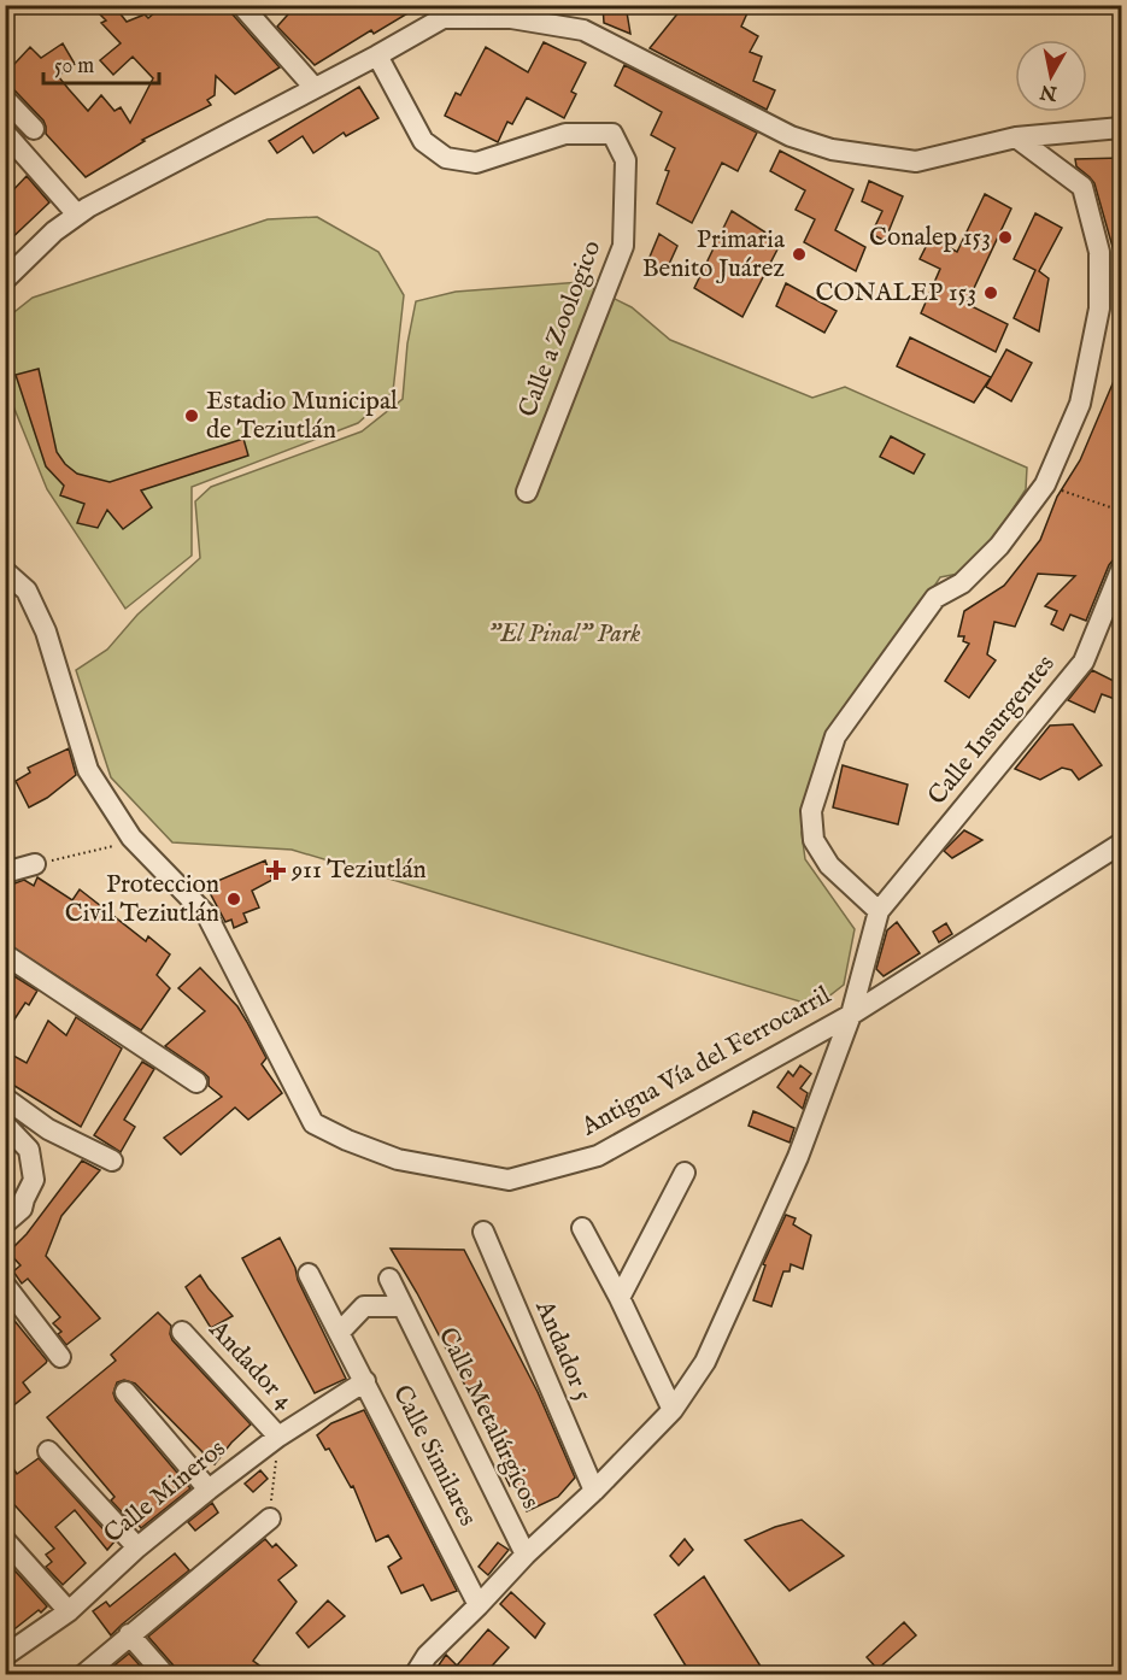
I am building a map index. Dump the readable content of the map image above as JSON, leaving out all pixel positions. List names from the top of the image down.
{
  "streets": {
    "street": [
      "Calle a Zoologico",
      "Calle Insurgentes",
      "Antigua Vía del Ferrocarril",
      "Andador 5",
      "Andador 4",
      "Calle Metalúrgicos",
      "Calle Similares",
      "Calle Mineros"
    ]
  },
  "crossings": [
    ["Andador 4", "Calle Mineros"],
    ["Calle Similares", "Calle Mineros"]
  ],
  "parks": ["\"El Pinal\" Park"],
  "places": {
    "other": [
      "Conalep 153",
      "Primaria Benito Juárez",
      "CONALEP 153",
      "Estadio Municipal de Teziutlán",
      "Proteccion Civil Teziutlán"
    ],
    "health": ["911 Teziutlán"]
  },
  "scale_bar": "50 m",
  "north": "bottom"
}
